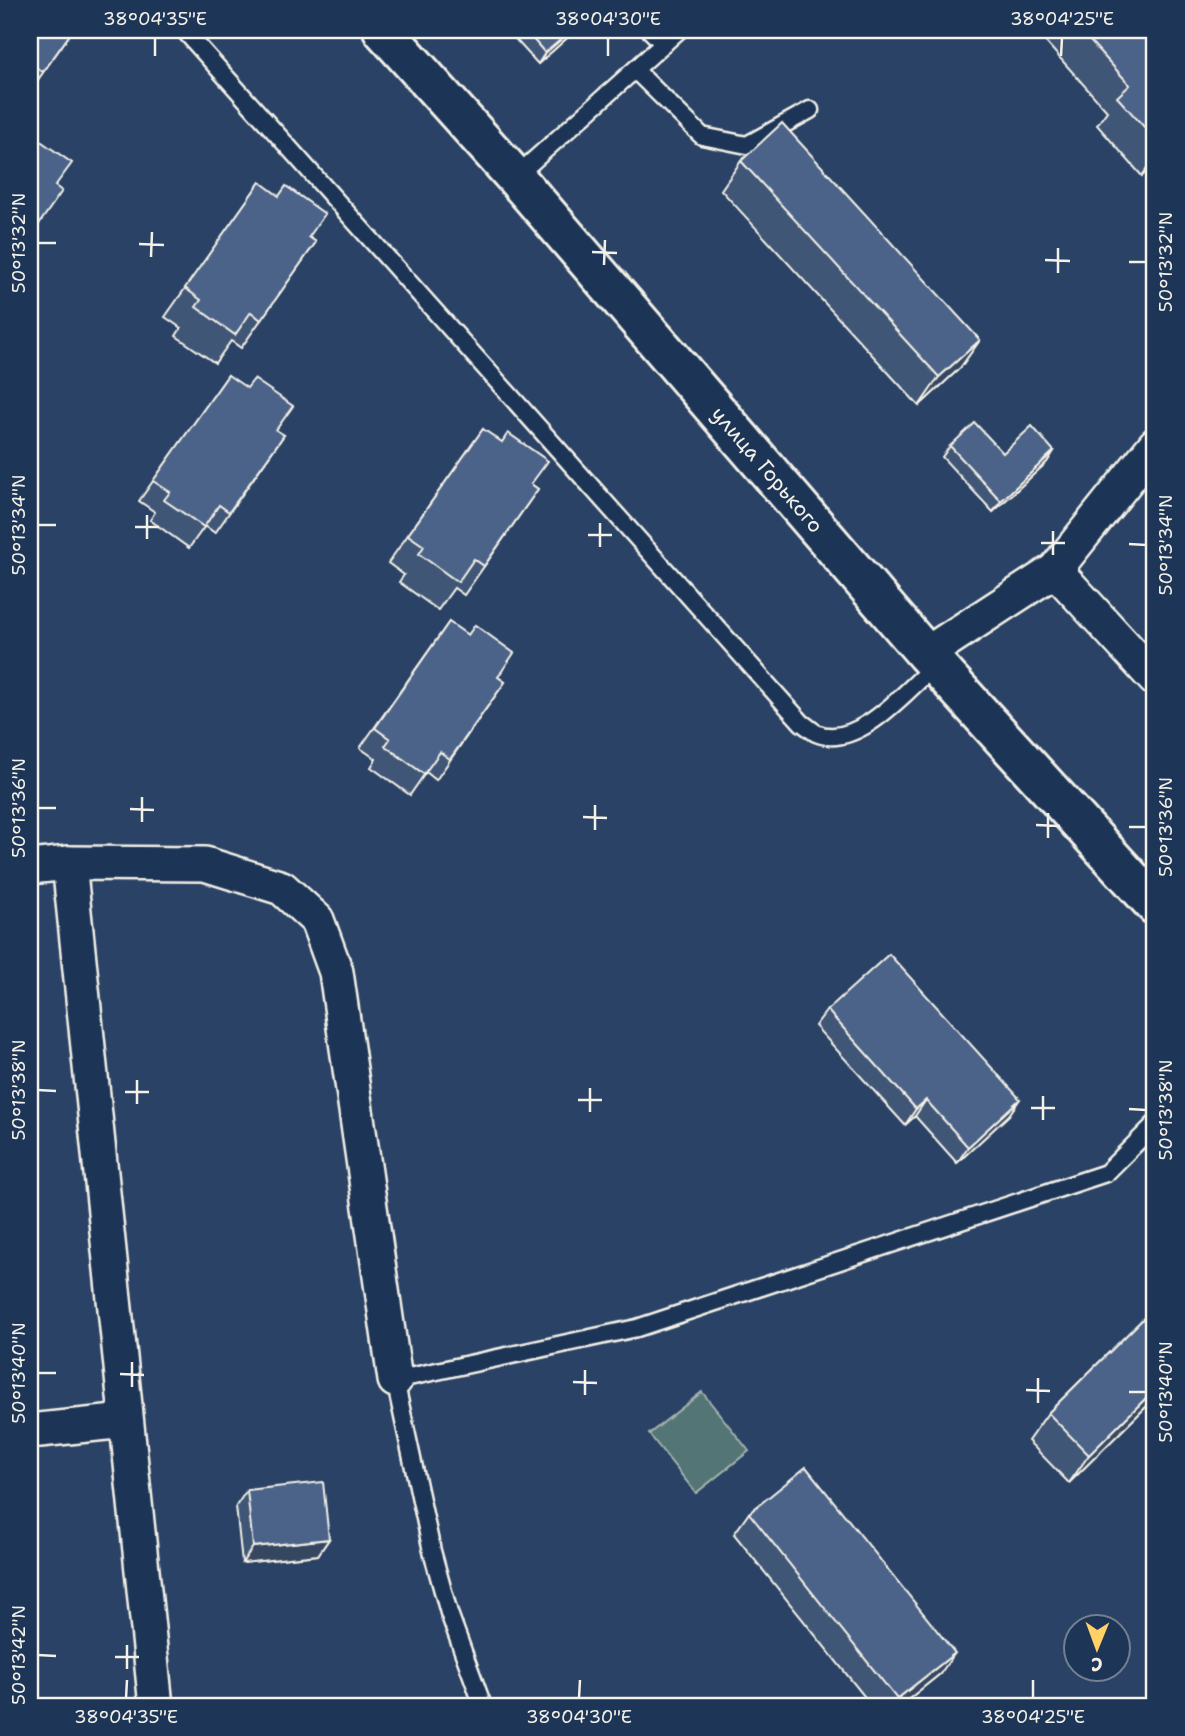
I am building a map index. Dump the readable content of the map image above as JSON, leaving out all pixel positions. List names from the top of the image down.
{
  "streets": {
    "main road": ["улица Горького"]
  },
  "north": "bottom",
  "coordinates": [
    "38°04'35\"E",
    "38°04'30\"E",
    "38°04'25\"E",
    "50°13'32\"N",
    "50°13'34\"N",
    "50°13'36\"N",
    "50°13'38\"N",
    "50°13'40\"N",
    "50°13'42\"N"
  ]
}
